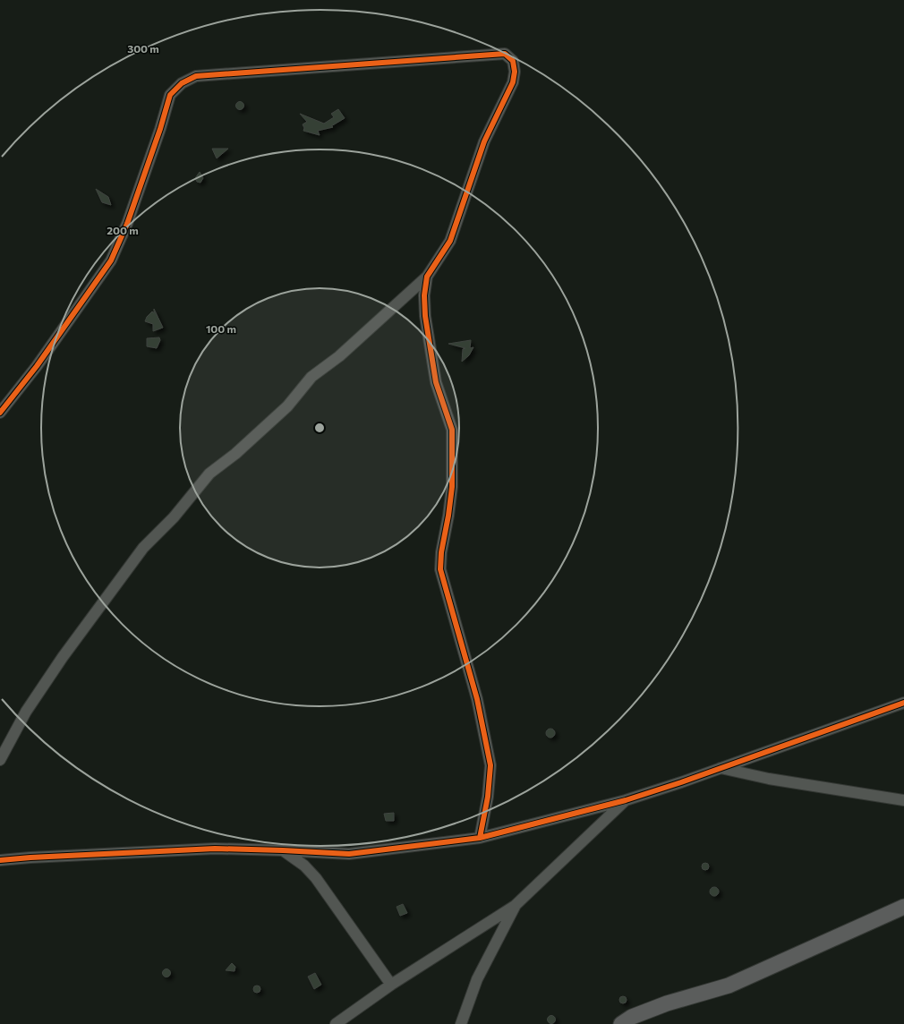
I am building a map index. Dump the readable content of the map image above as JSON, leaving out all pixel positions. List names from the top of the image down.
{
  "rings": ["300 m", "200 m", "100 m"]
}
